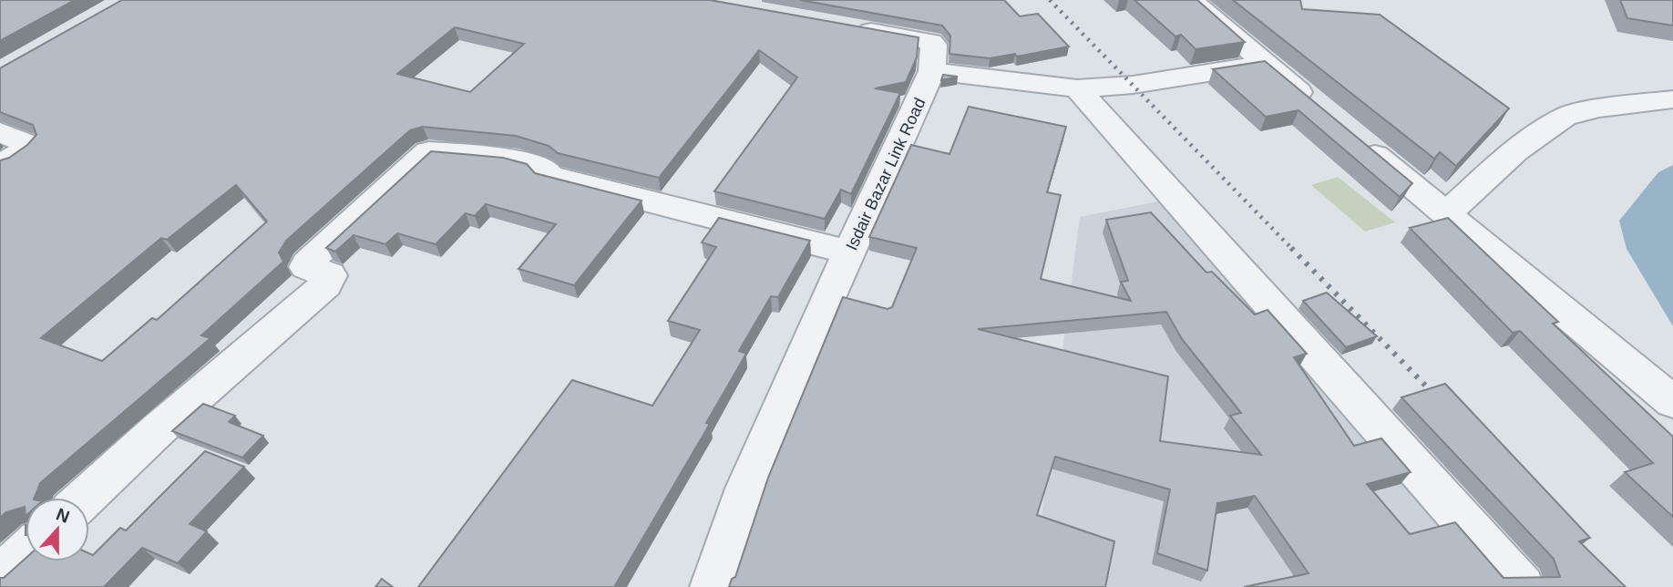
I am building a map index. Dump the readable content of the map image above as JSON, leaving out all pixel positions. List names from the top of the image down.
{
  "streets": {
    "street": ["Isdair Bazar Link Road"]
  },
  "north": "top"
}
